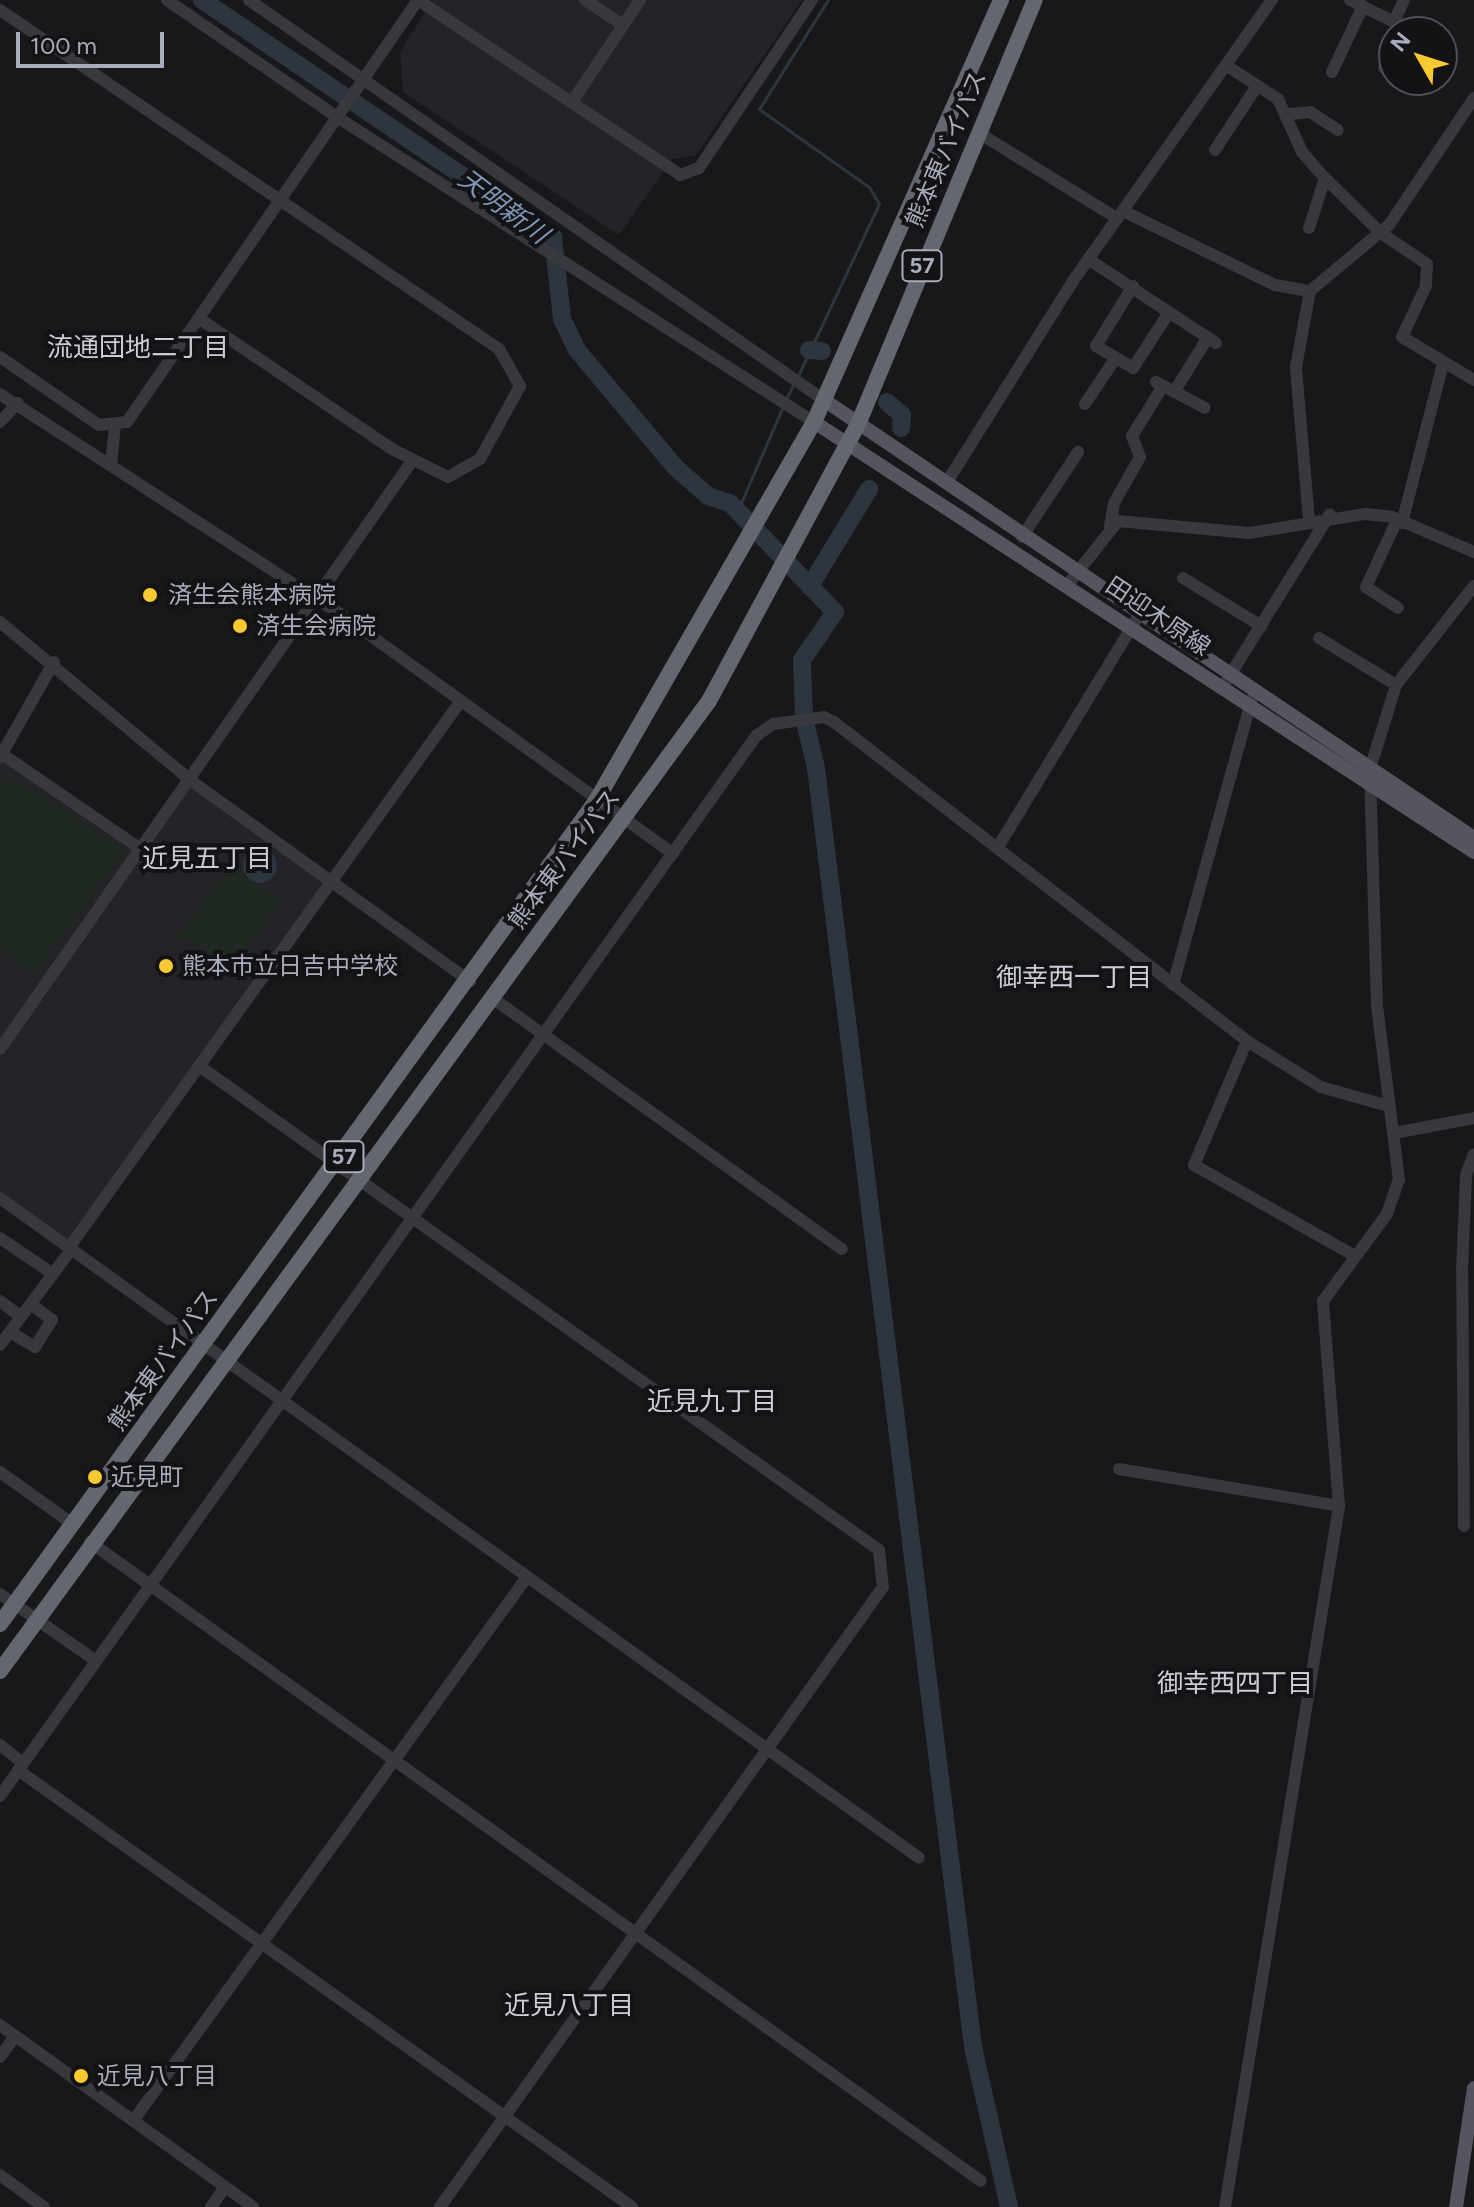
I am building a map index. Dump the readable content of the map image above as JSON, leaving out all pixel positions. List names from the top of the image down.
{
  "streets": {
    "highway": ["熊本東バイパス", "57"],
    "main road": ["田迎木原線"]
  },
  "crossings": [
    ["熊本東バイパス", "田迎木原線"]
  ],
  "districts": [
    "流通団地二丁目",
    "近見五丁目",
    "御幸西一丁目",
    "近見九丁目",
    "御幸西四丁目",
    "近見八丁目"
  ],
  "water": ["天明新川"],
  "places": [
    "済生会熊本病院",
    "済生会病院",
    "熊本市立日吉中学校",
    "近見町",
    "近見八丁目"
  ],
  "scale_bar": "100 m",
  "north": "top left"
}
